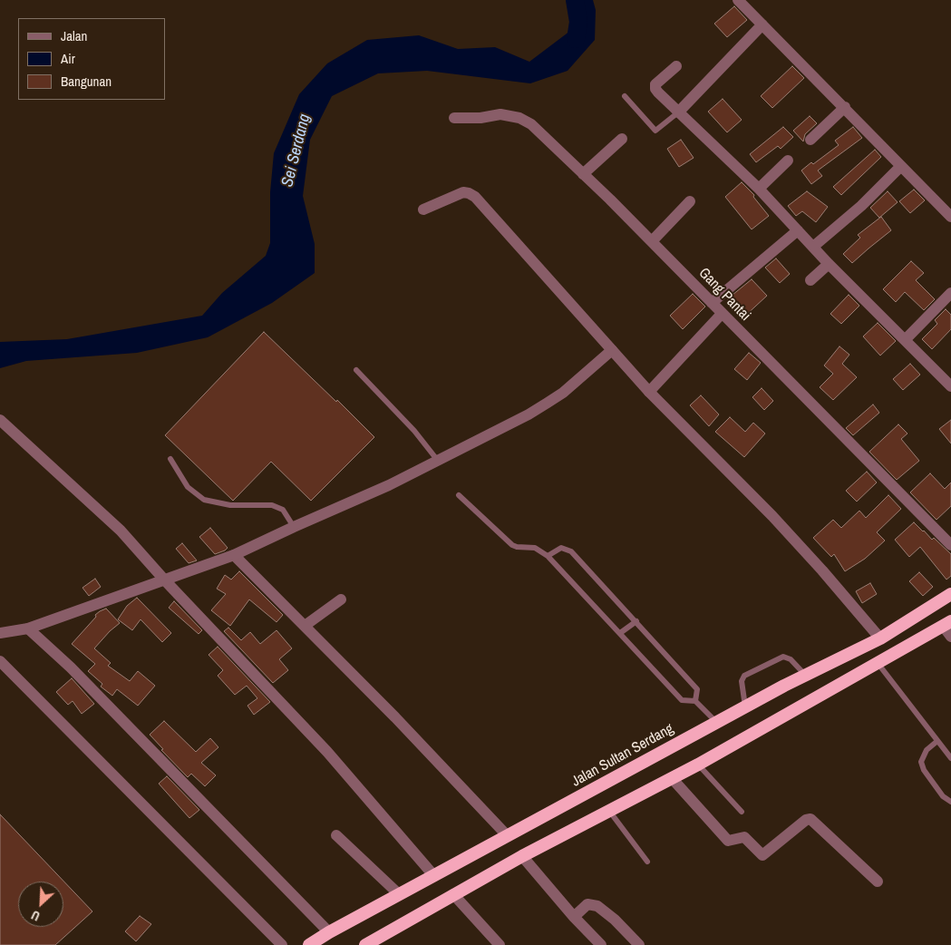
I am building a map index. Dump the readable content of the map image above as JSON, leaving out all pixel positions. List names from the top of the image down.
{
  "streets": {
    "highway": ["Jalan Sultan Serdang"],
    "street": ["Gang Pantai"]
  },
  "water": ["Sei Serdang"],
  "legend": ["Jalan", "Air", "Bangunan"],
  "north": "bottom left"
}
